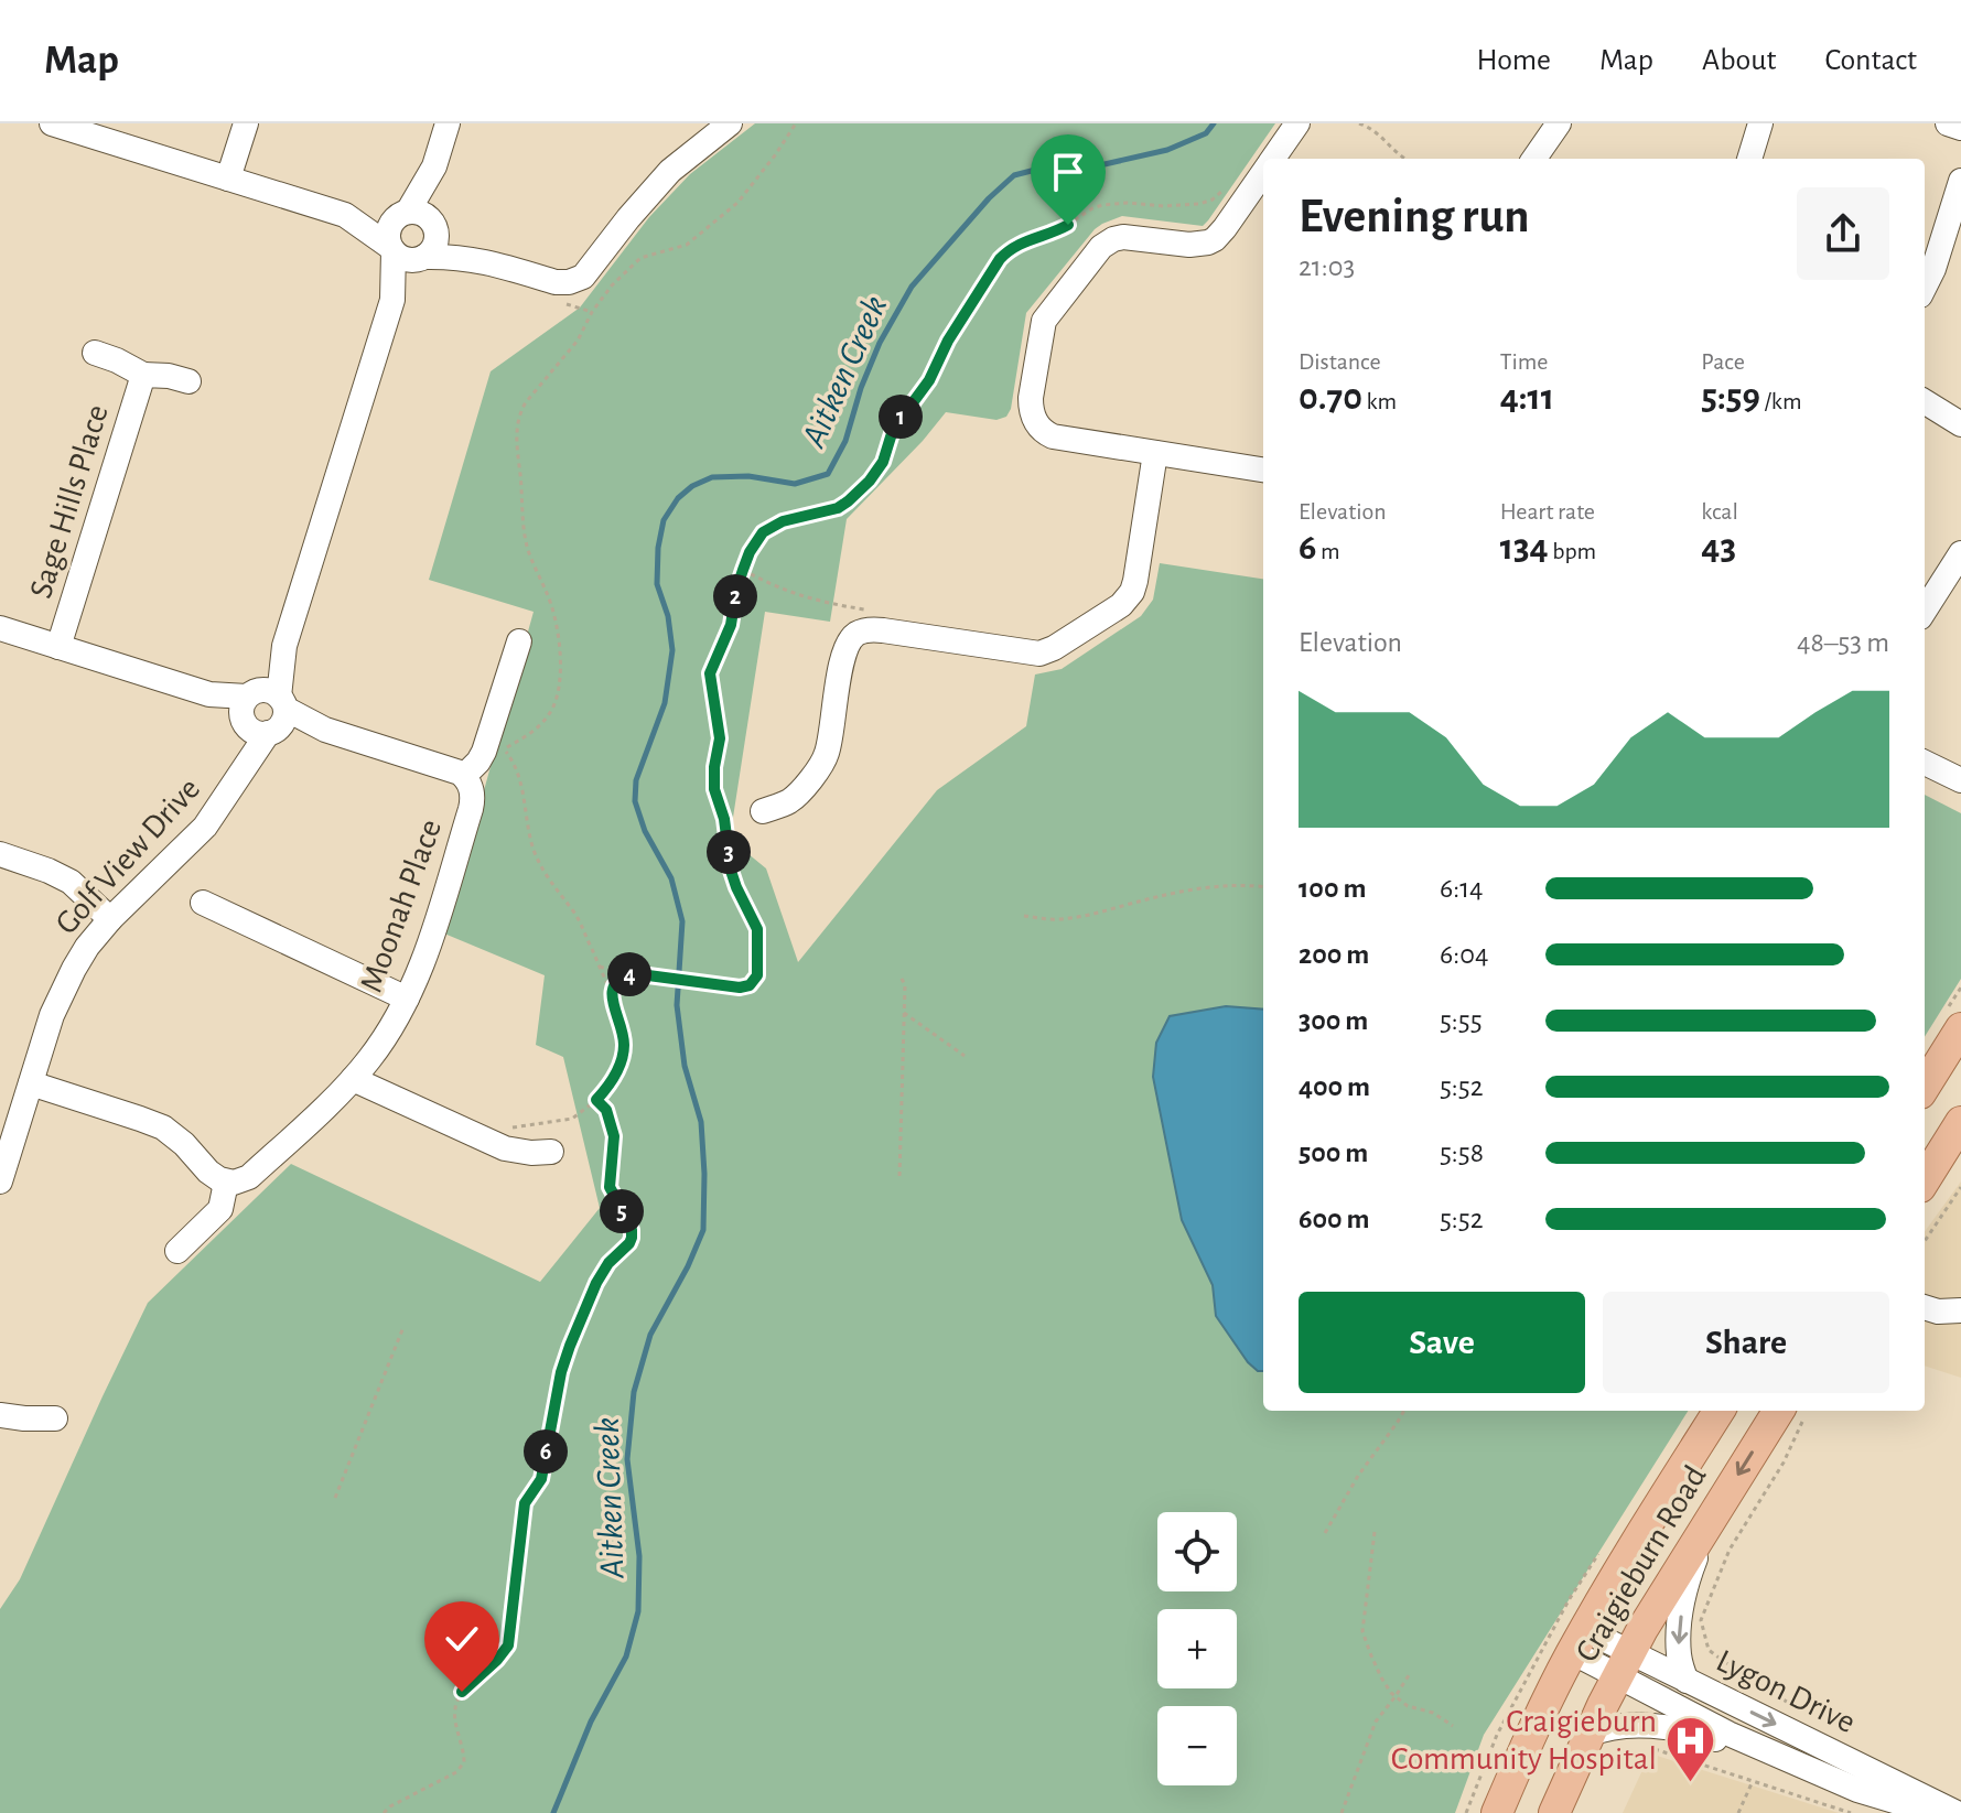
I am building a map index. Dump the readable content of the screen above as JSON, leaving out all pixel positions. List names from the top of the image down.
{
  "streets": {
    "main road": ["Craigieburn Road"],
    "street": [
      "Sage Hills Place",
      "Golf View Drive",
      "Moonah Place",
      "Lygon Drive"
    ]
  },
  "crossings": [
    ["Craigieburn Road", "Lygon Drive"]
  ],
  "water": ["Aitken Creek"],
  "places": {
    "hospital": ["Craigieburn Community Hospital"]
  },
  "page": {
    "header": "Map",
    "nav": [
      "Home",
      "Map",
      "About",
      "Contact"
    ],
    "heading": ["Evening run", "21:03"],
    "stats": [
      ["Distance", "0.70 km"],
      ["Time", "4:11"],
      ["Pace", "5:59 /km"],
      ["Elevation", "6 m"],
      ["Heart rate", "134 bpm"],
      ["kcal", "43"]
    ],
    "pins": [
      "1",
      "2",
      "3",
      "4",
      "5",
      "6"
    ],
    "chart": ["Elevation", "48–53 m"],
    "list": [
      {
        "name": "100 m",
        "note": "6:14"
      },
      {
        "name": "200 m",
        "note": "6:04"
      },
      {
        "name": "300 m",
        "note": "5:55"
      },
      {
        "name": "400 m",
        "note": "5:52"
      },
      {
        "name": "500 m",
        "note": "5:58"
      },
      {
        "name": "600 m",
        "note": "5:52"
      }
    ],
    "buttons": ["Save", "Share"],
    "map_buttons": ["+", "−"]
  }
}
